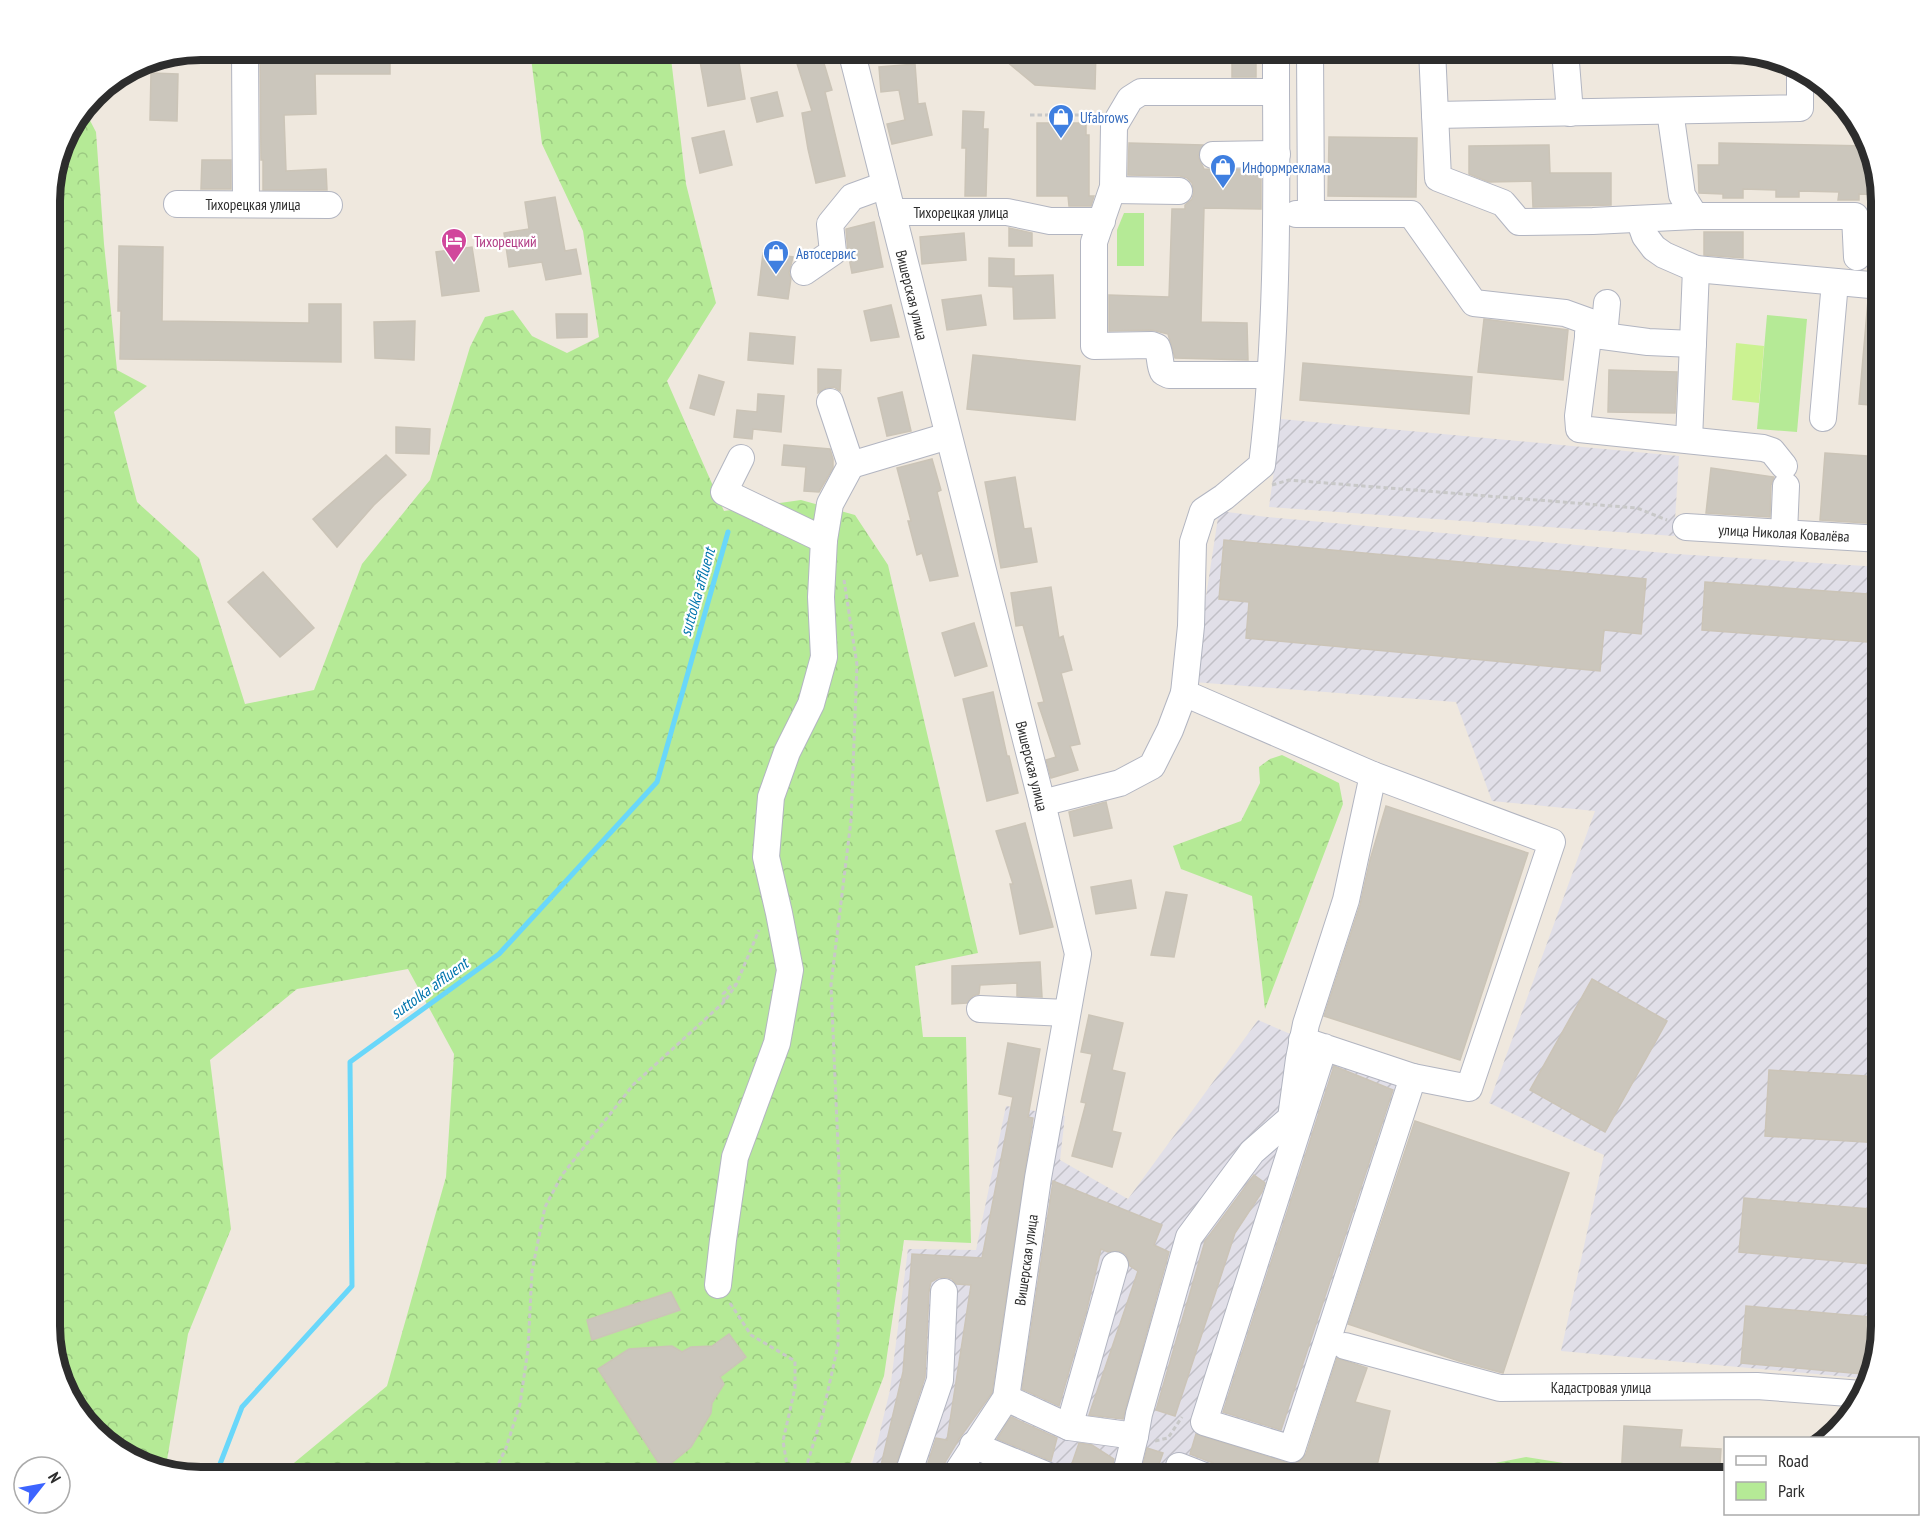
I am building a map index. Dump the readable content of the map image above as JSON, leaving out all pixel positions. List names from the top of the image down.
{
  "streets": {
    "street": [
      "Тихорецкая улица",
      "Вишерская улица",
      "улица Николая Ковалёва",
      "Кадастровая улица"
    ]
  },
  "crossings": [
    ["Тихорецкая улица", "Вишерская улица"]
  ],
  "water": ["suttolka affluent"],
  "places": {
    "shop": ["Ufabrows", "Информреклама", "Автосервис"],
    "hotel": ["Тихорецкий"]
  },
  "legend": ["Road", "Park"],
  "north": "top right"
}
